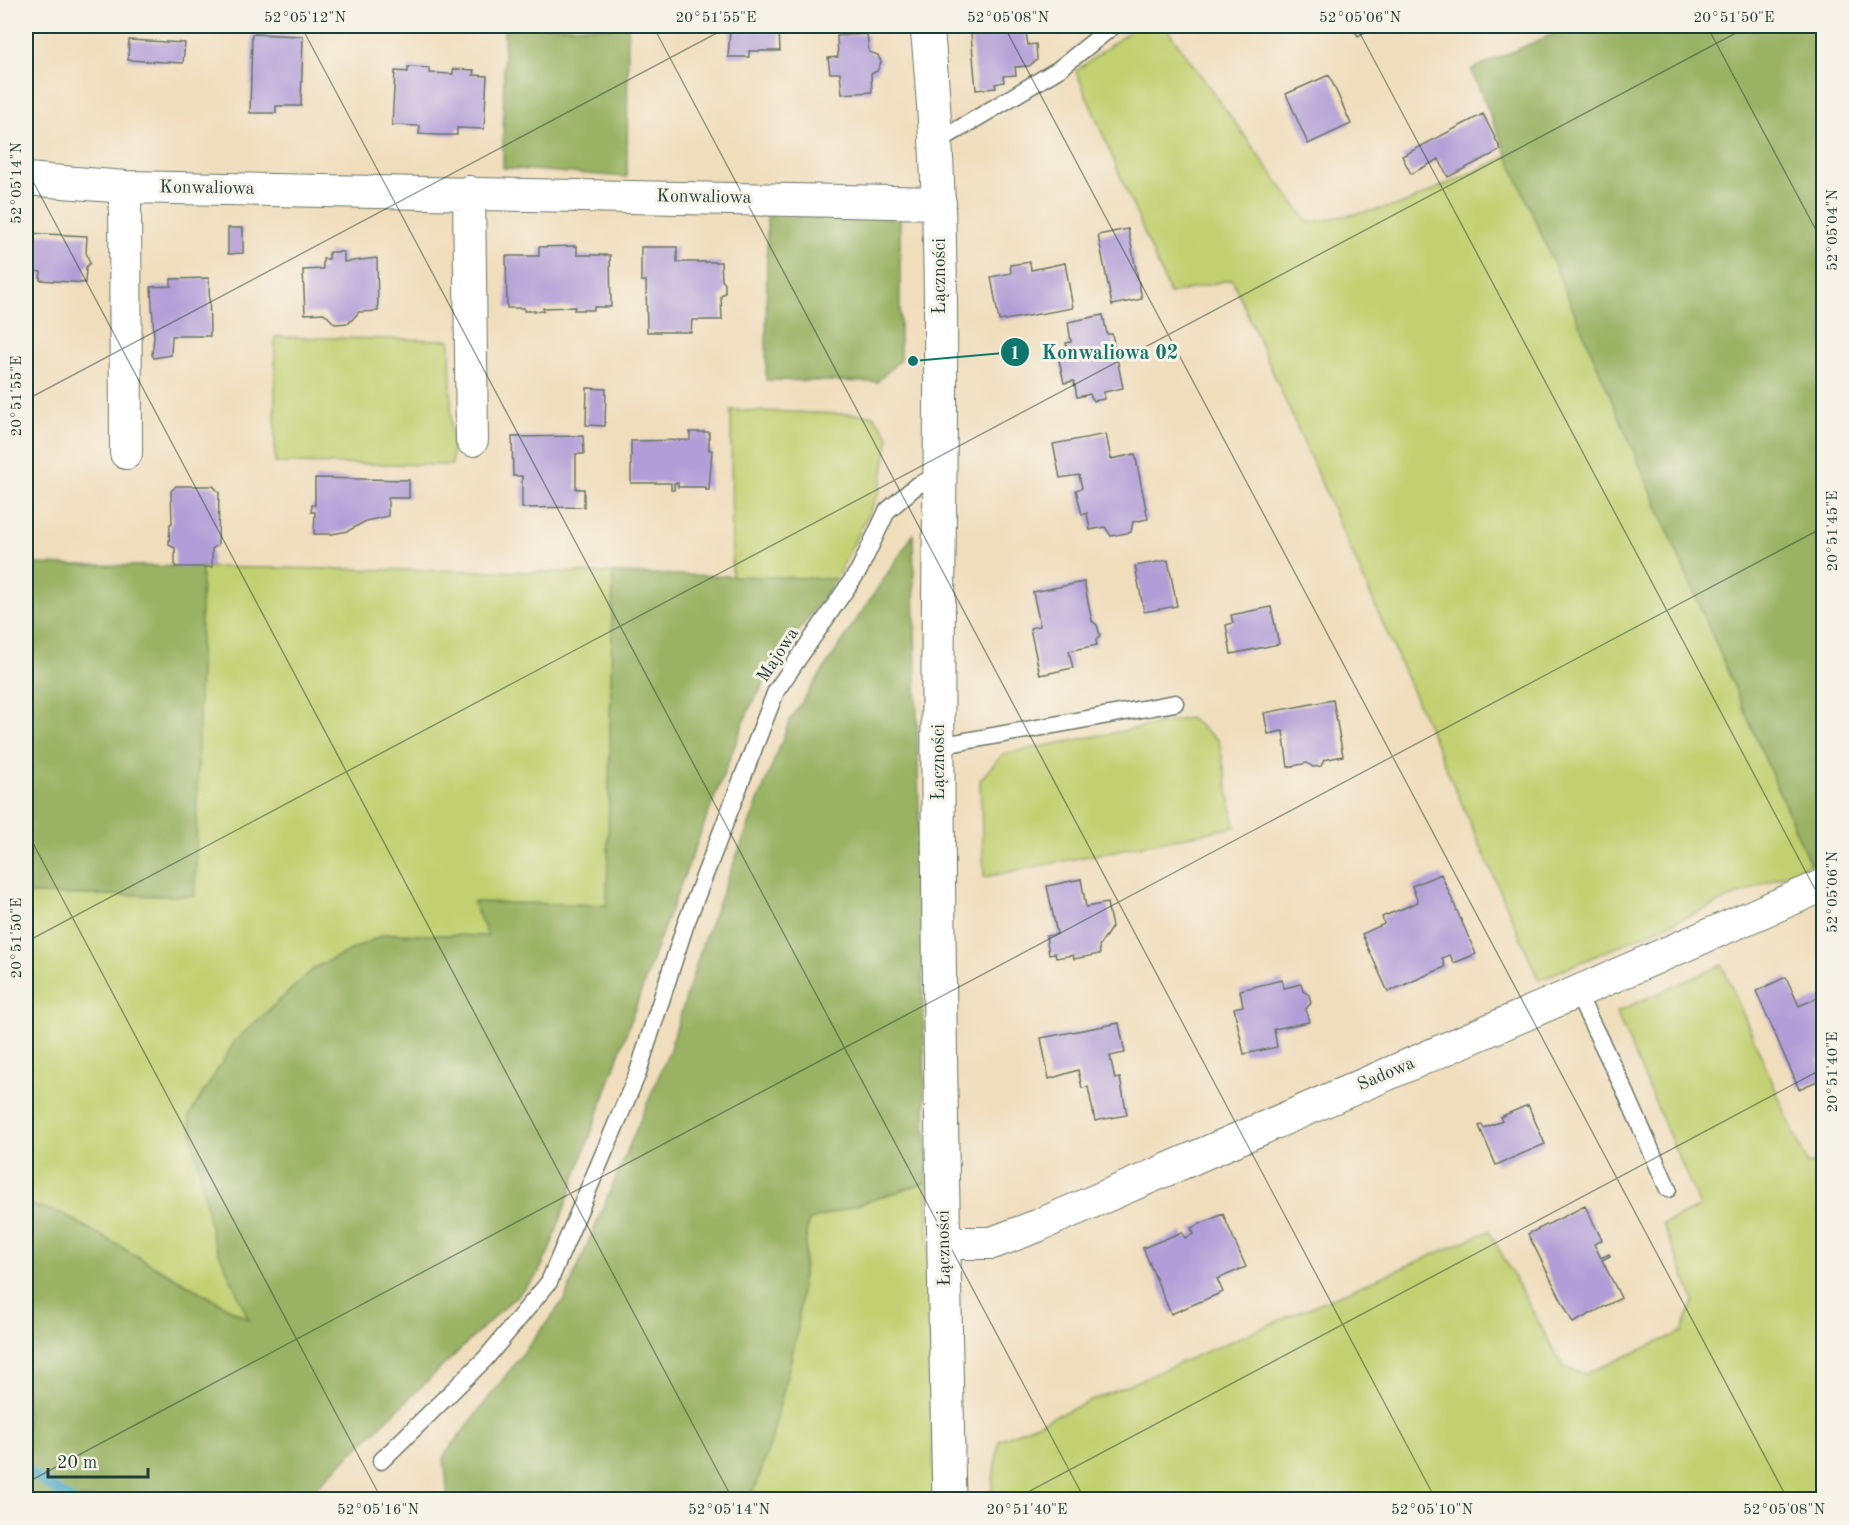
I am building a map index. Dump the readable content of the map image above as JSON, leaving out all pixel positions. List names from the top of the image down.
{
  "streets": {
    "street": ["Konwaliowa", "Łączności", "Sadowa"],
    "lane": ["Majowa"]
  },
  "crossings": [
    ["Konwaliowa", "Łączności"],
    ["Łączności", "Majowa"],
    ["Łączności", "Sadowa"]
  ],
  "places": ["Konwaliowa 02"],
  "scale_bar": "20 m",
  "coordinates": [
    "52°05'12\"N",
    "20°51'55\"E",
    "52°05'08\"N",
    "52°05'06\"N",
    "20°51'50\"E",
    "52°05'14\"N",
    "52°05'04\"N",
    "20°51'45\"E",
    "20°51'40\"E",
    "52°05'16\"N",
    "52°05'10\"N"
  ]
}
